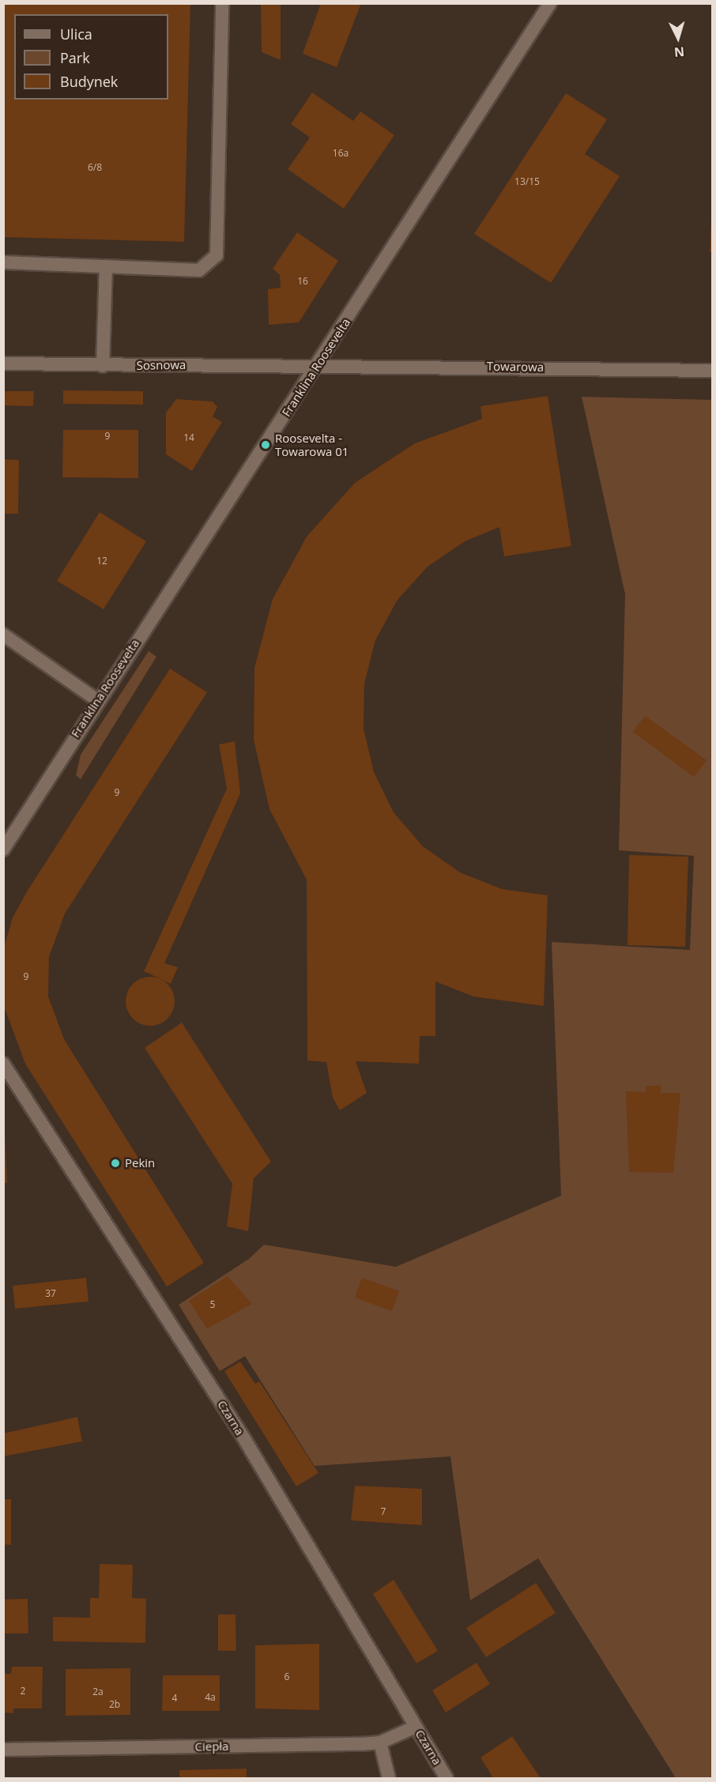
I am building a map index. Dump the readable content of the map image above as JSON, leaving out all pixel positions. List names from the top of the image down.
{
  "streets": {
    "street": [
      "Sosnowa",
      "Towarowa",
      "Franklina Roosevelta",
      "Czarna",
      "Ciepła"
    ]
  },
  "crossings": [
    ["Sosnowa", "Towarowa"],
    ["Sosnowa", "Franklina Roosevelta"],
    ["Towarowa", "Franklina Roosevelta"],
    ["Czarna", "Ciepła"]
  ],
  "places": ["Roosevelta - Towarowa 01", "Pekin"],
  "house_numbers": [
    "16a",
    "6/8",
    "13/15",
    "16",
    "9",
    "14",
    "12",
    "9",
    "9",
    "37",
    "5",
    "7",
    "6",
    "2",
    "2a",
    "4a",
    "4",
    "2b"
  ],
  "legend": ["Ulica", "Park", "Budynek"],
  "north": "bottom"
}
